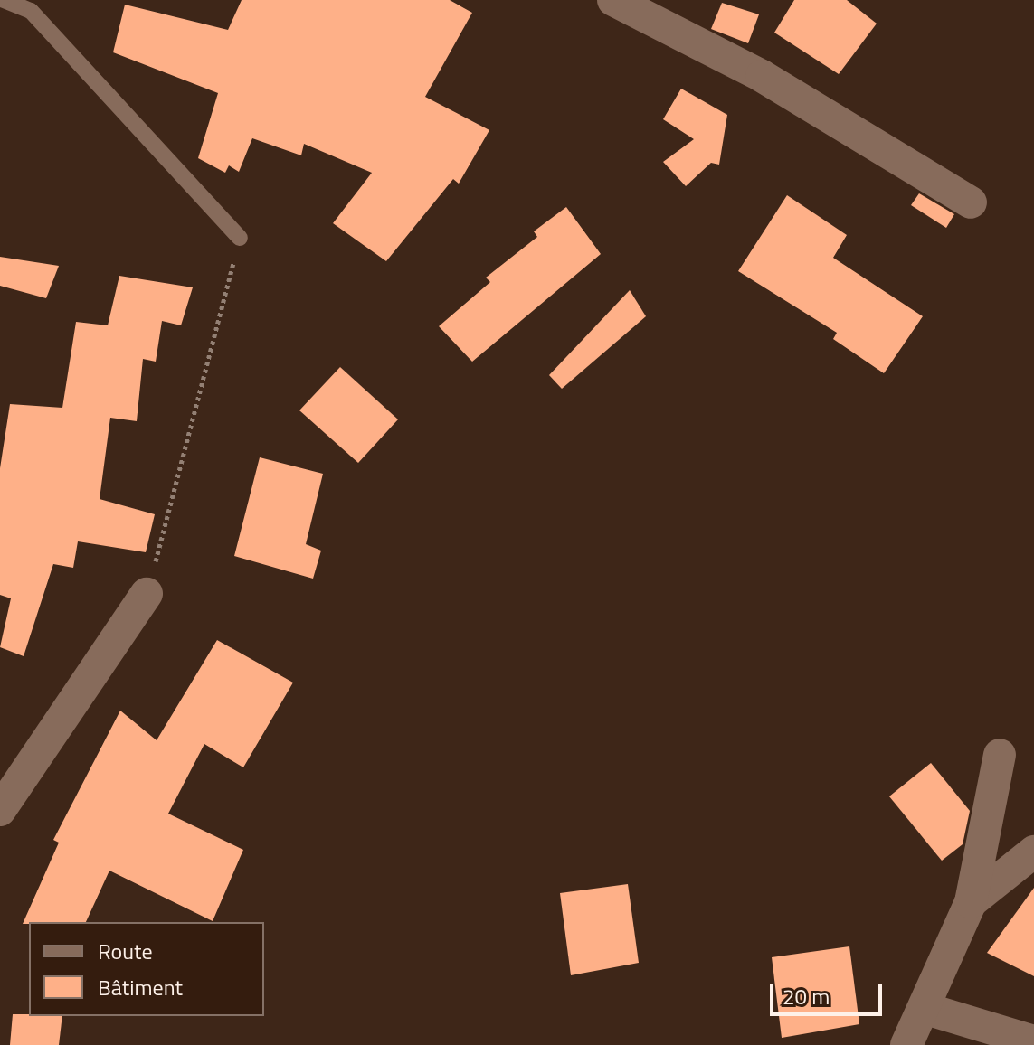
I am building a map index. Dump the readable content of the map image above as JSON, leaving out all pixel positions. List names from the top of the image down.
{
  "legend": ["Route", "Bâtiment"],
  "scale_bar": "20 m"
}
